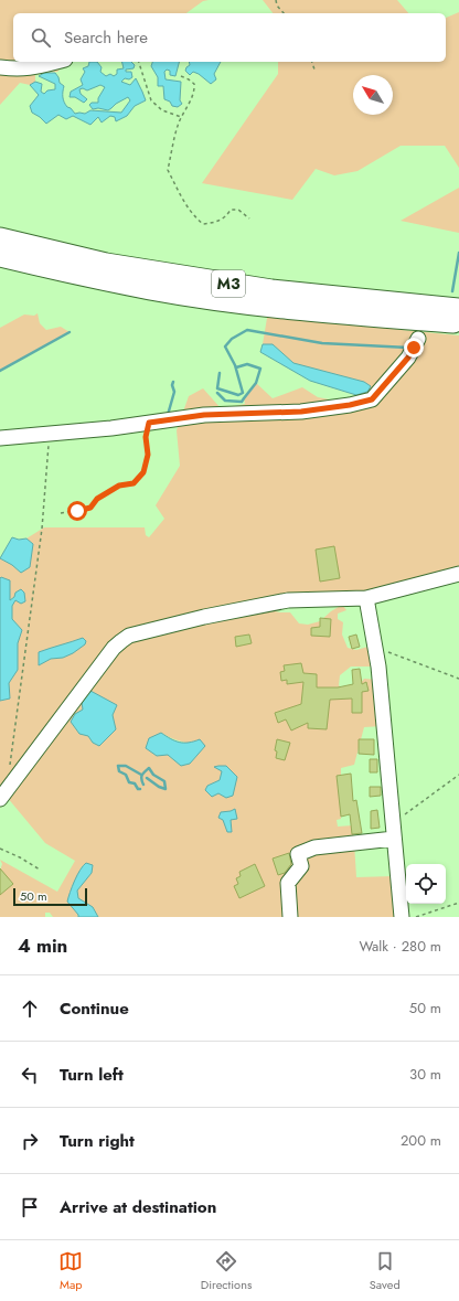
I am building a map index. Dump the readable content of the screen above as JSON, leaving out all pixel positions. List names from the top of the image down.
{
  "streets": {
    "highway": ["M3"]
  },
  "scale_bar": "50 m",
  "north": "top left",
  "page": {
    "search": "Search here",
    "scale": "50 m",
    "heading": ["4 min", "Walk · 280 m"],
    "list": [
      ["Continue", "50 m"],
      ["Turn left", "30 m"],
      ["Turn right", "200 m"],
      "Arrive at destination"
    ],
    "nav": ["Map", "Directions", "Saved"]
  }
}
